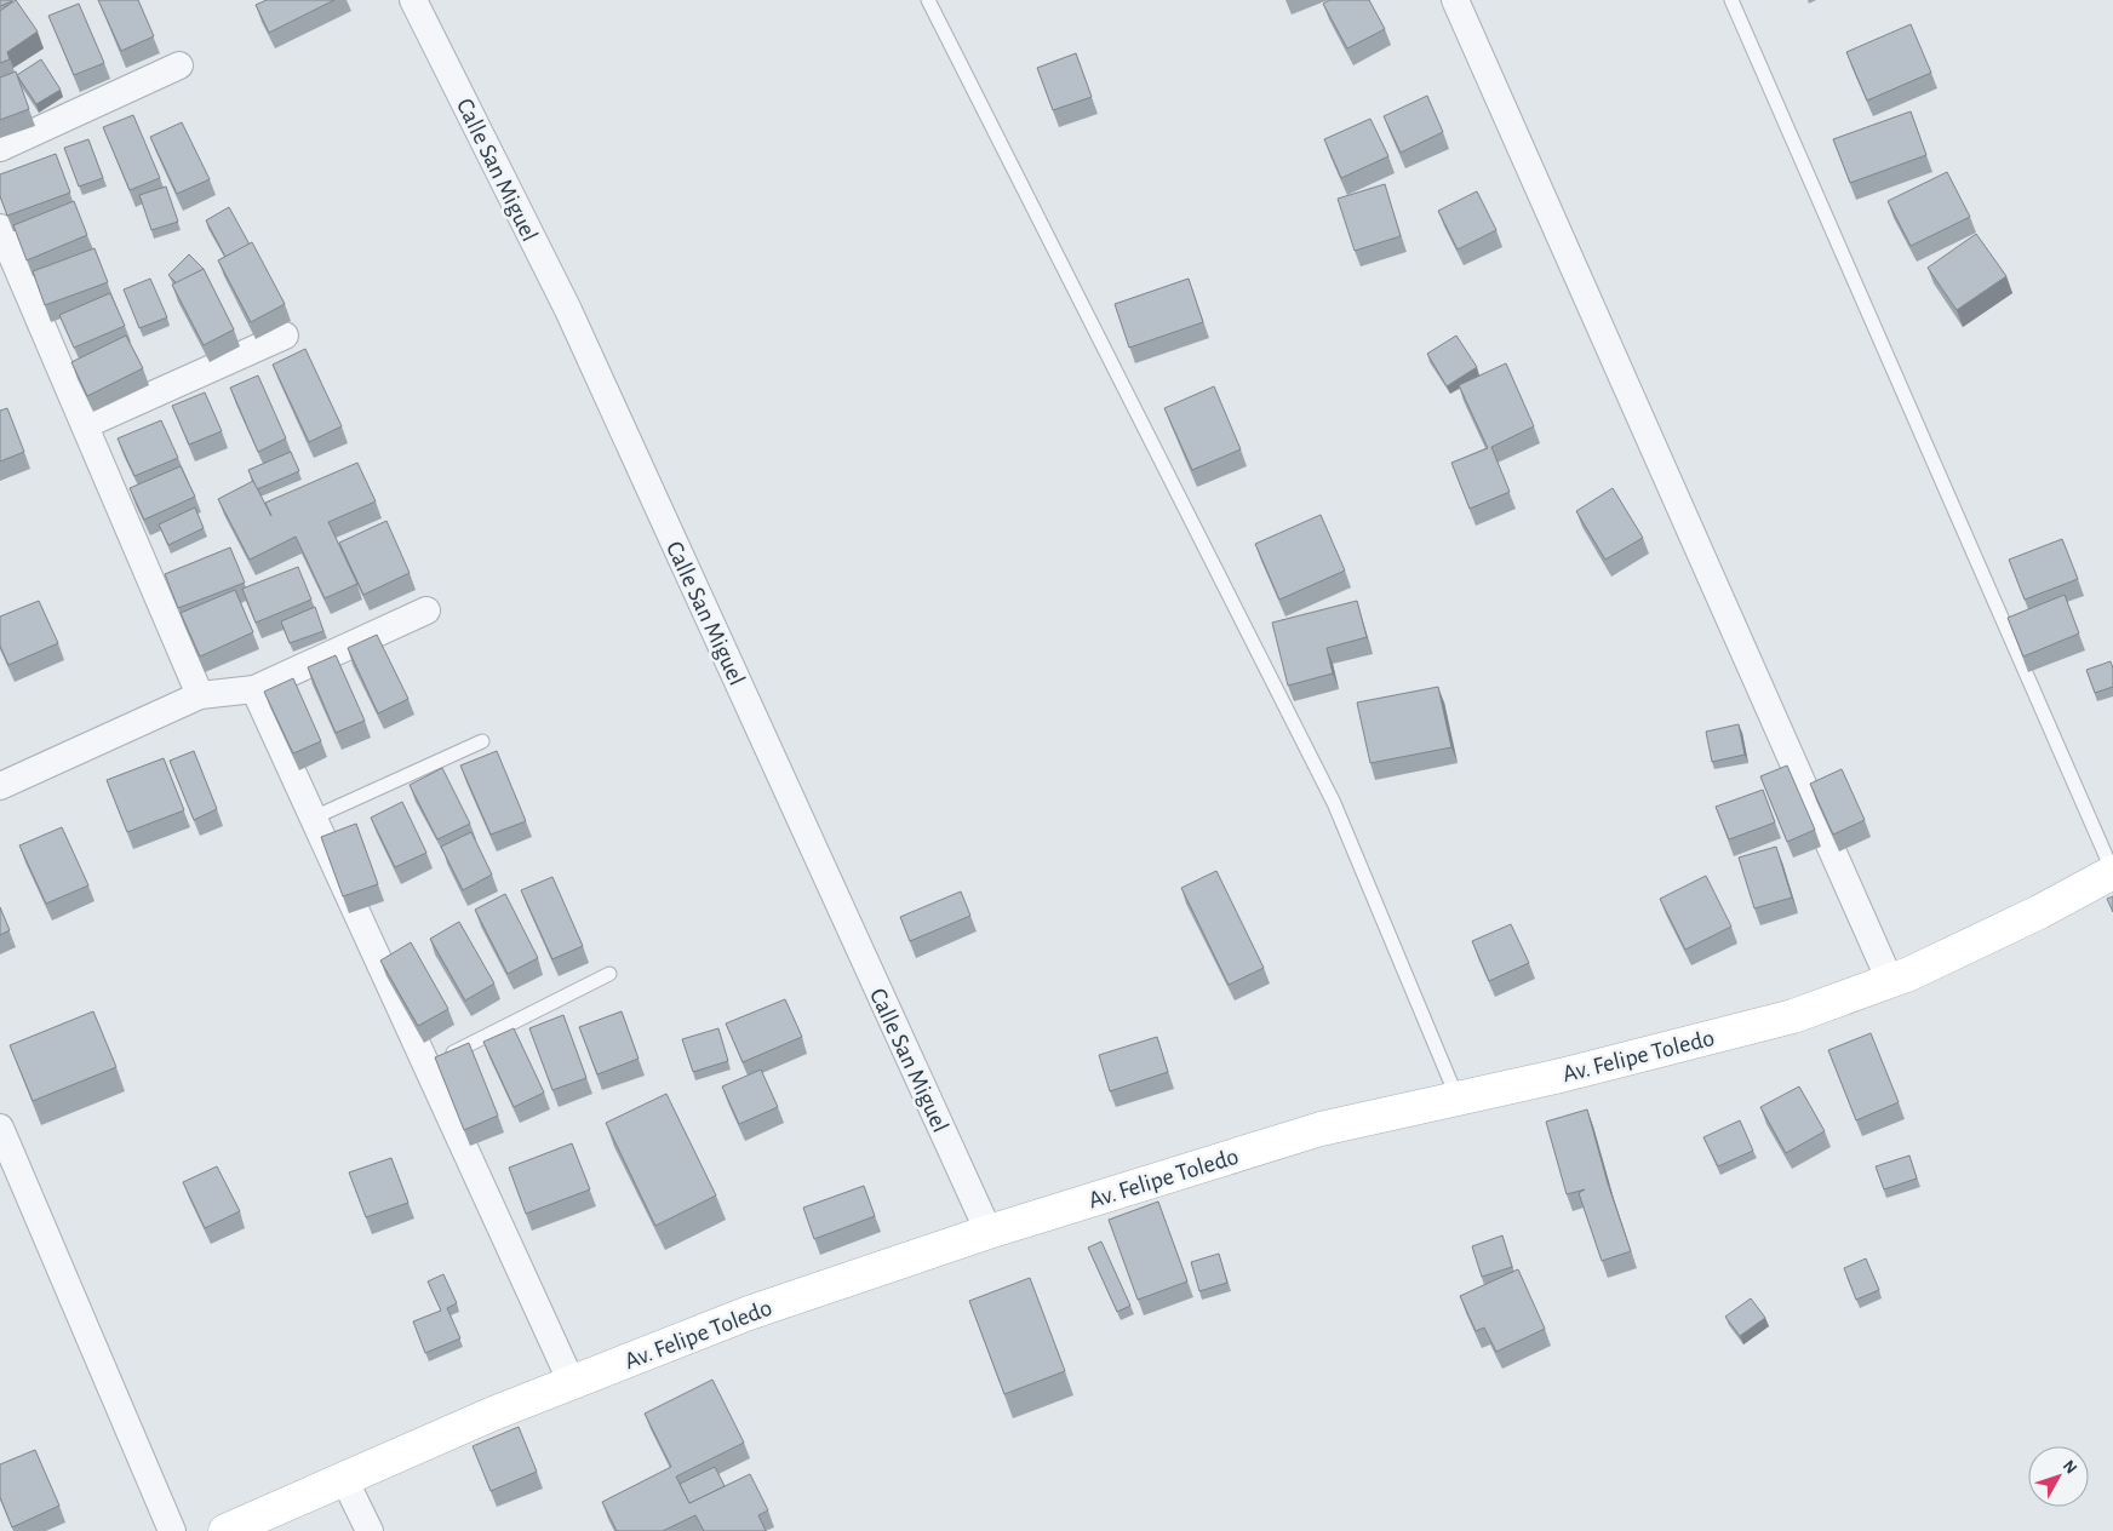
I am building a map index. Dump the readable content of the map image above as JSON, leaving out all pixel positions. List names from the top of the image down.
{
  "streets": {
    "main road": ["Av. Felipe Toledo"],
    "street": ["Calle San Miguel"]
  },
  "crossings": [
    ["Calle San Miguel", "Av. Felipe Toledo"]
  ],
  "north": "top right"
}
